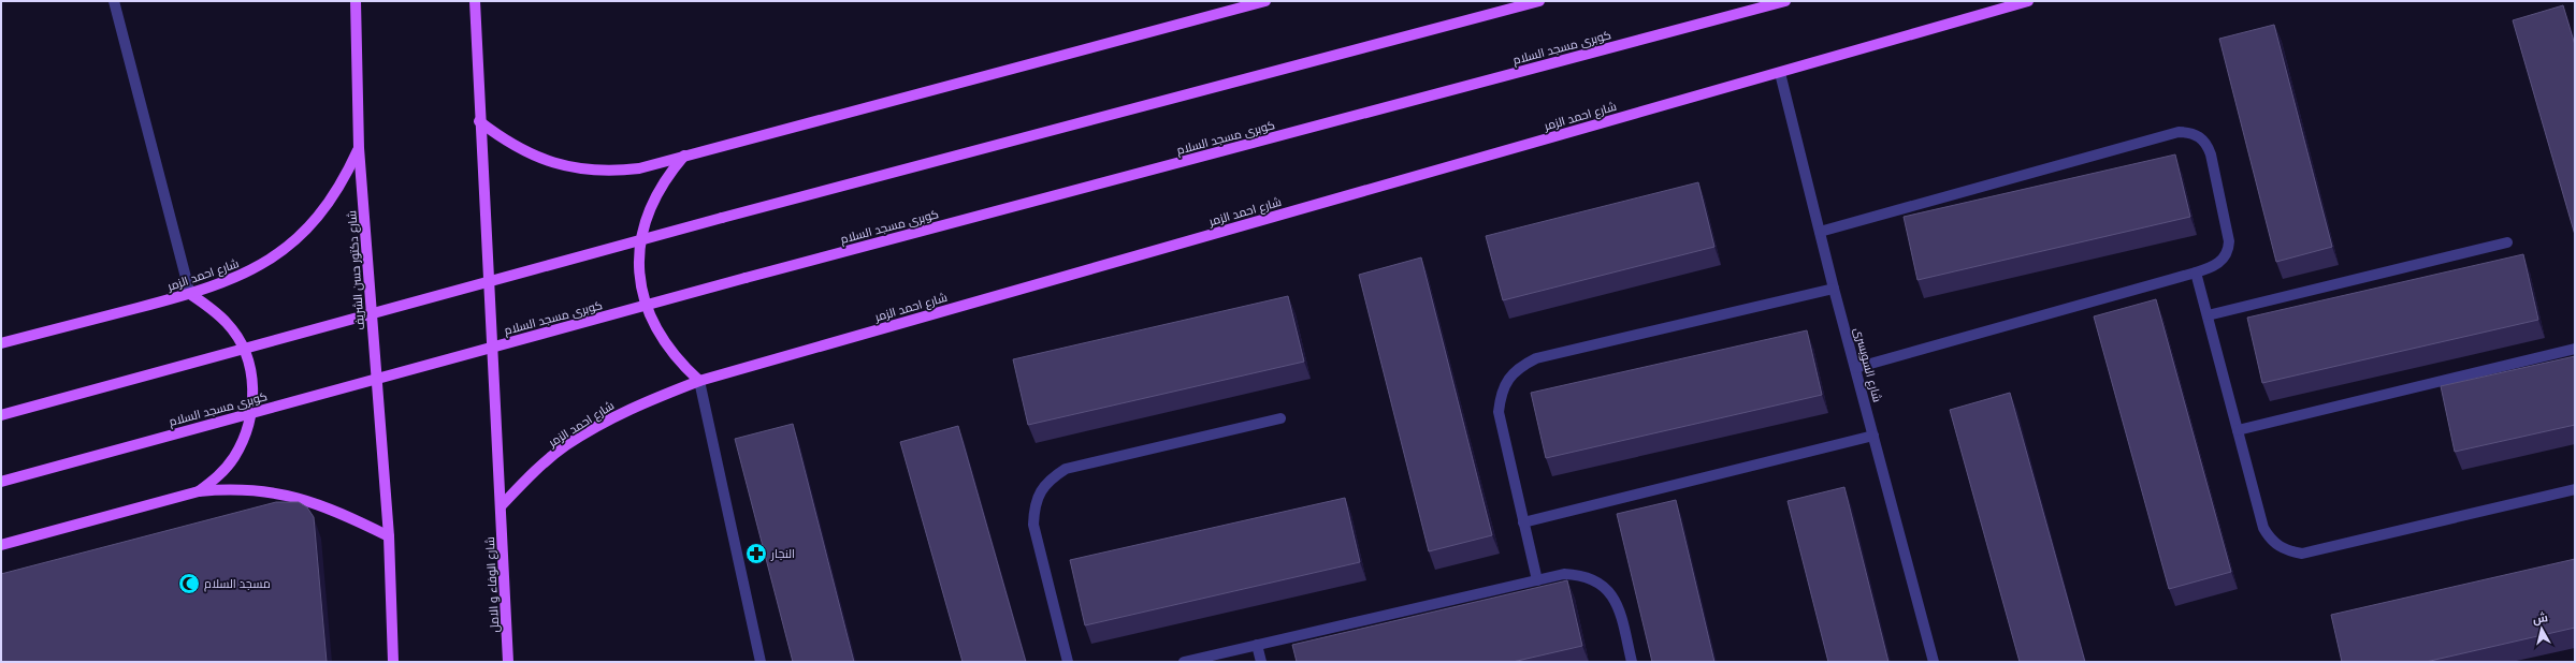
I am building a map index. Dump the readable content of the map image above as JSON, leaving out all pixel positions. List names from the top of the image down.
{
  "streets": {
    "main road": [
      "كوبرى مسجد السلام",
      "شارع احمد الزمر",
      "شارع دكتور حسن الشريف",
      "شارع الوفاء و الامل"
    ],
    "street": ["شارع السويسرى"]
  },
  "crossings": [
    ["شارع احمد الزمر", "شارع دكتور حسن الشريف"],
    ["شارع احمد الزمر", "شارع السويسرى"],
    ["شارع احمد الزمر", "شارع الوفاء و الامل"]
  ],
  "places": {
    "pharmacy": ["النجار"],
    "mosque": ["مسجد السلام"]
  },
  "north": "top"
}
